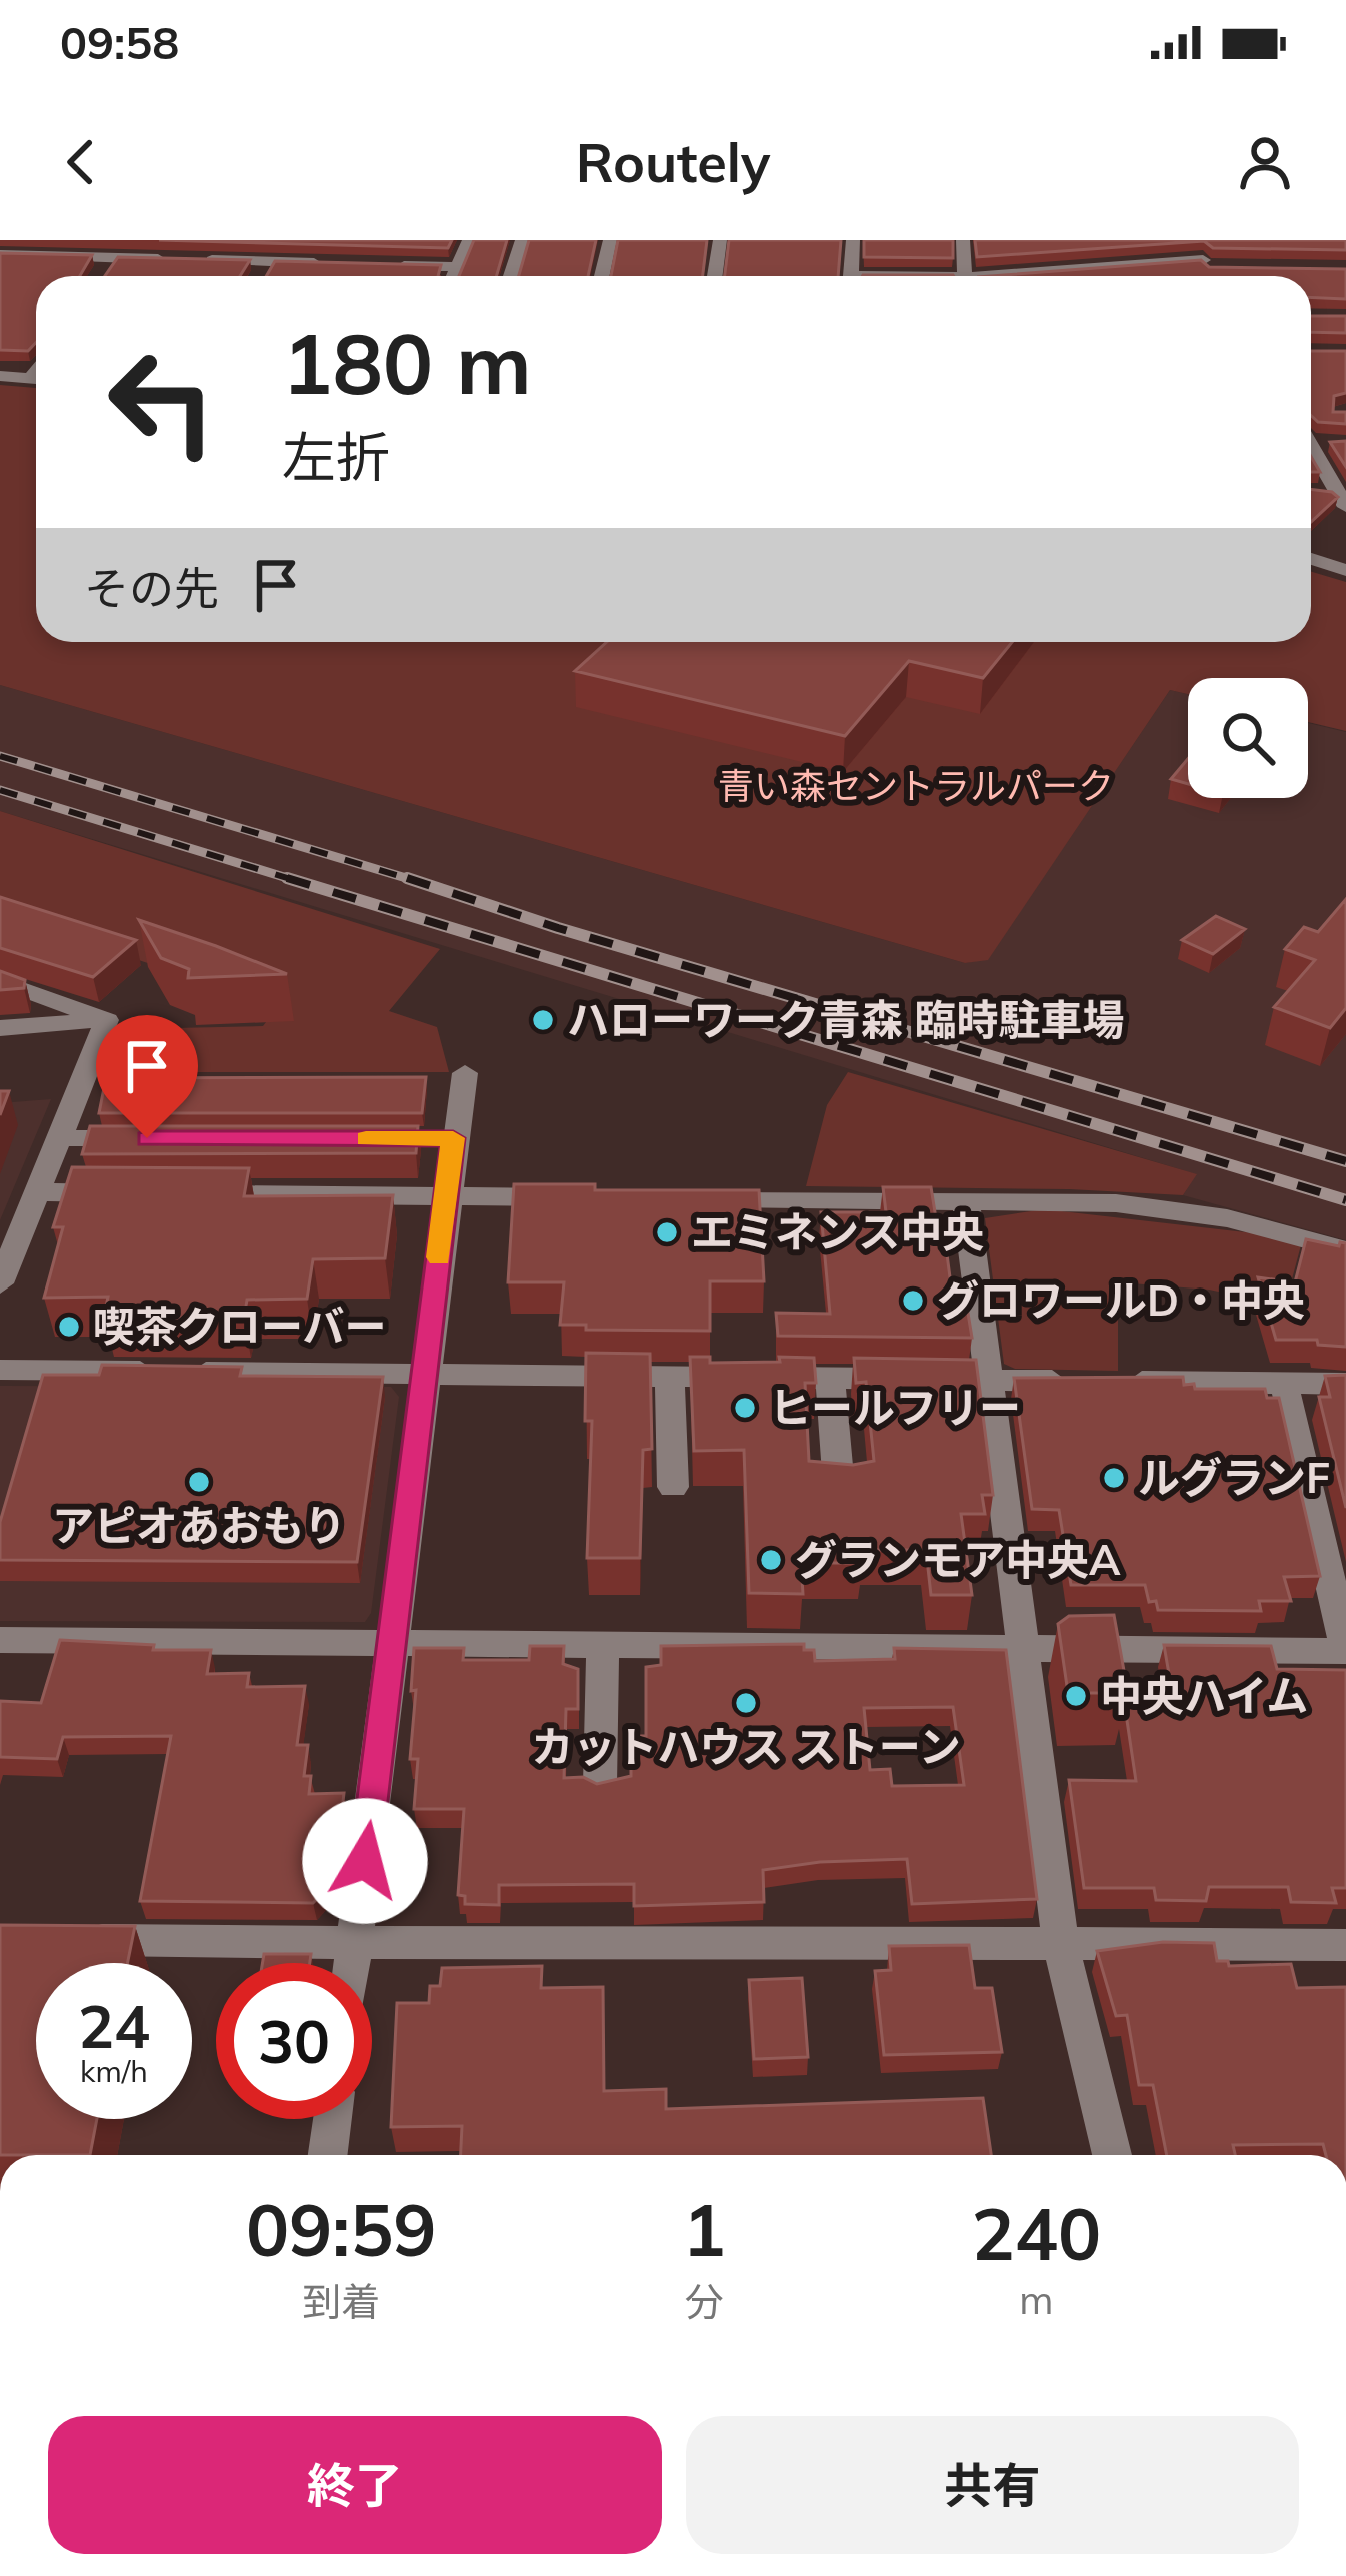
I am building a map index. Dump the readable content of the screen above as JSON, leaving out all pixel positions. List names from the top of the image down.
{
  "parks": ["青い森セントラルパーク"],
  "places": [
    "ハローワーク青森 臨時駐車場",
    "エミネンス中央",
    "グロワールD・中央",
    "喫茶クローバー",
    "ヒールフリー",
    "ルグランF",
    "アピオあおもり",
    "グランモア中央A",
    "中央ハイム",
    "カットハウス ストーン"
  ],
  "page": {
    "status": "09:58",
    "header": "Routely",
    "turn": ["180 m", "左折"],
    "then": "その先",
    "speed": "24 km/h",
    "limit": "30",
    "eta": [
      "09:59",
      "到着",
      "1",
      "分",
      "240",
      "m"
    ],
    "buttons": ["終了", "共有"]
  }
}
